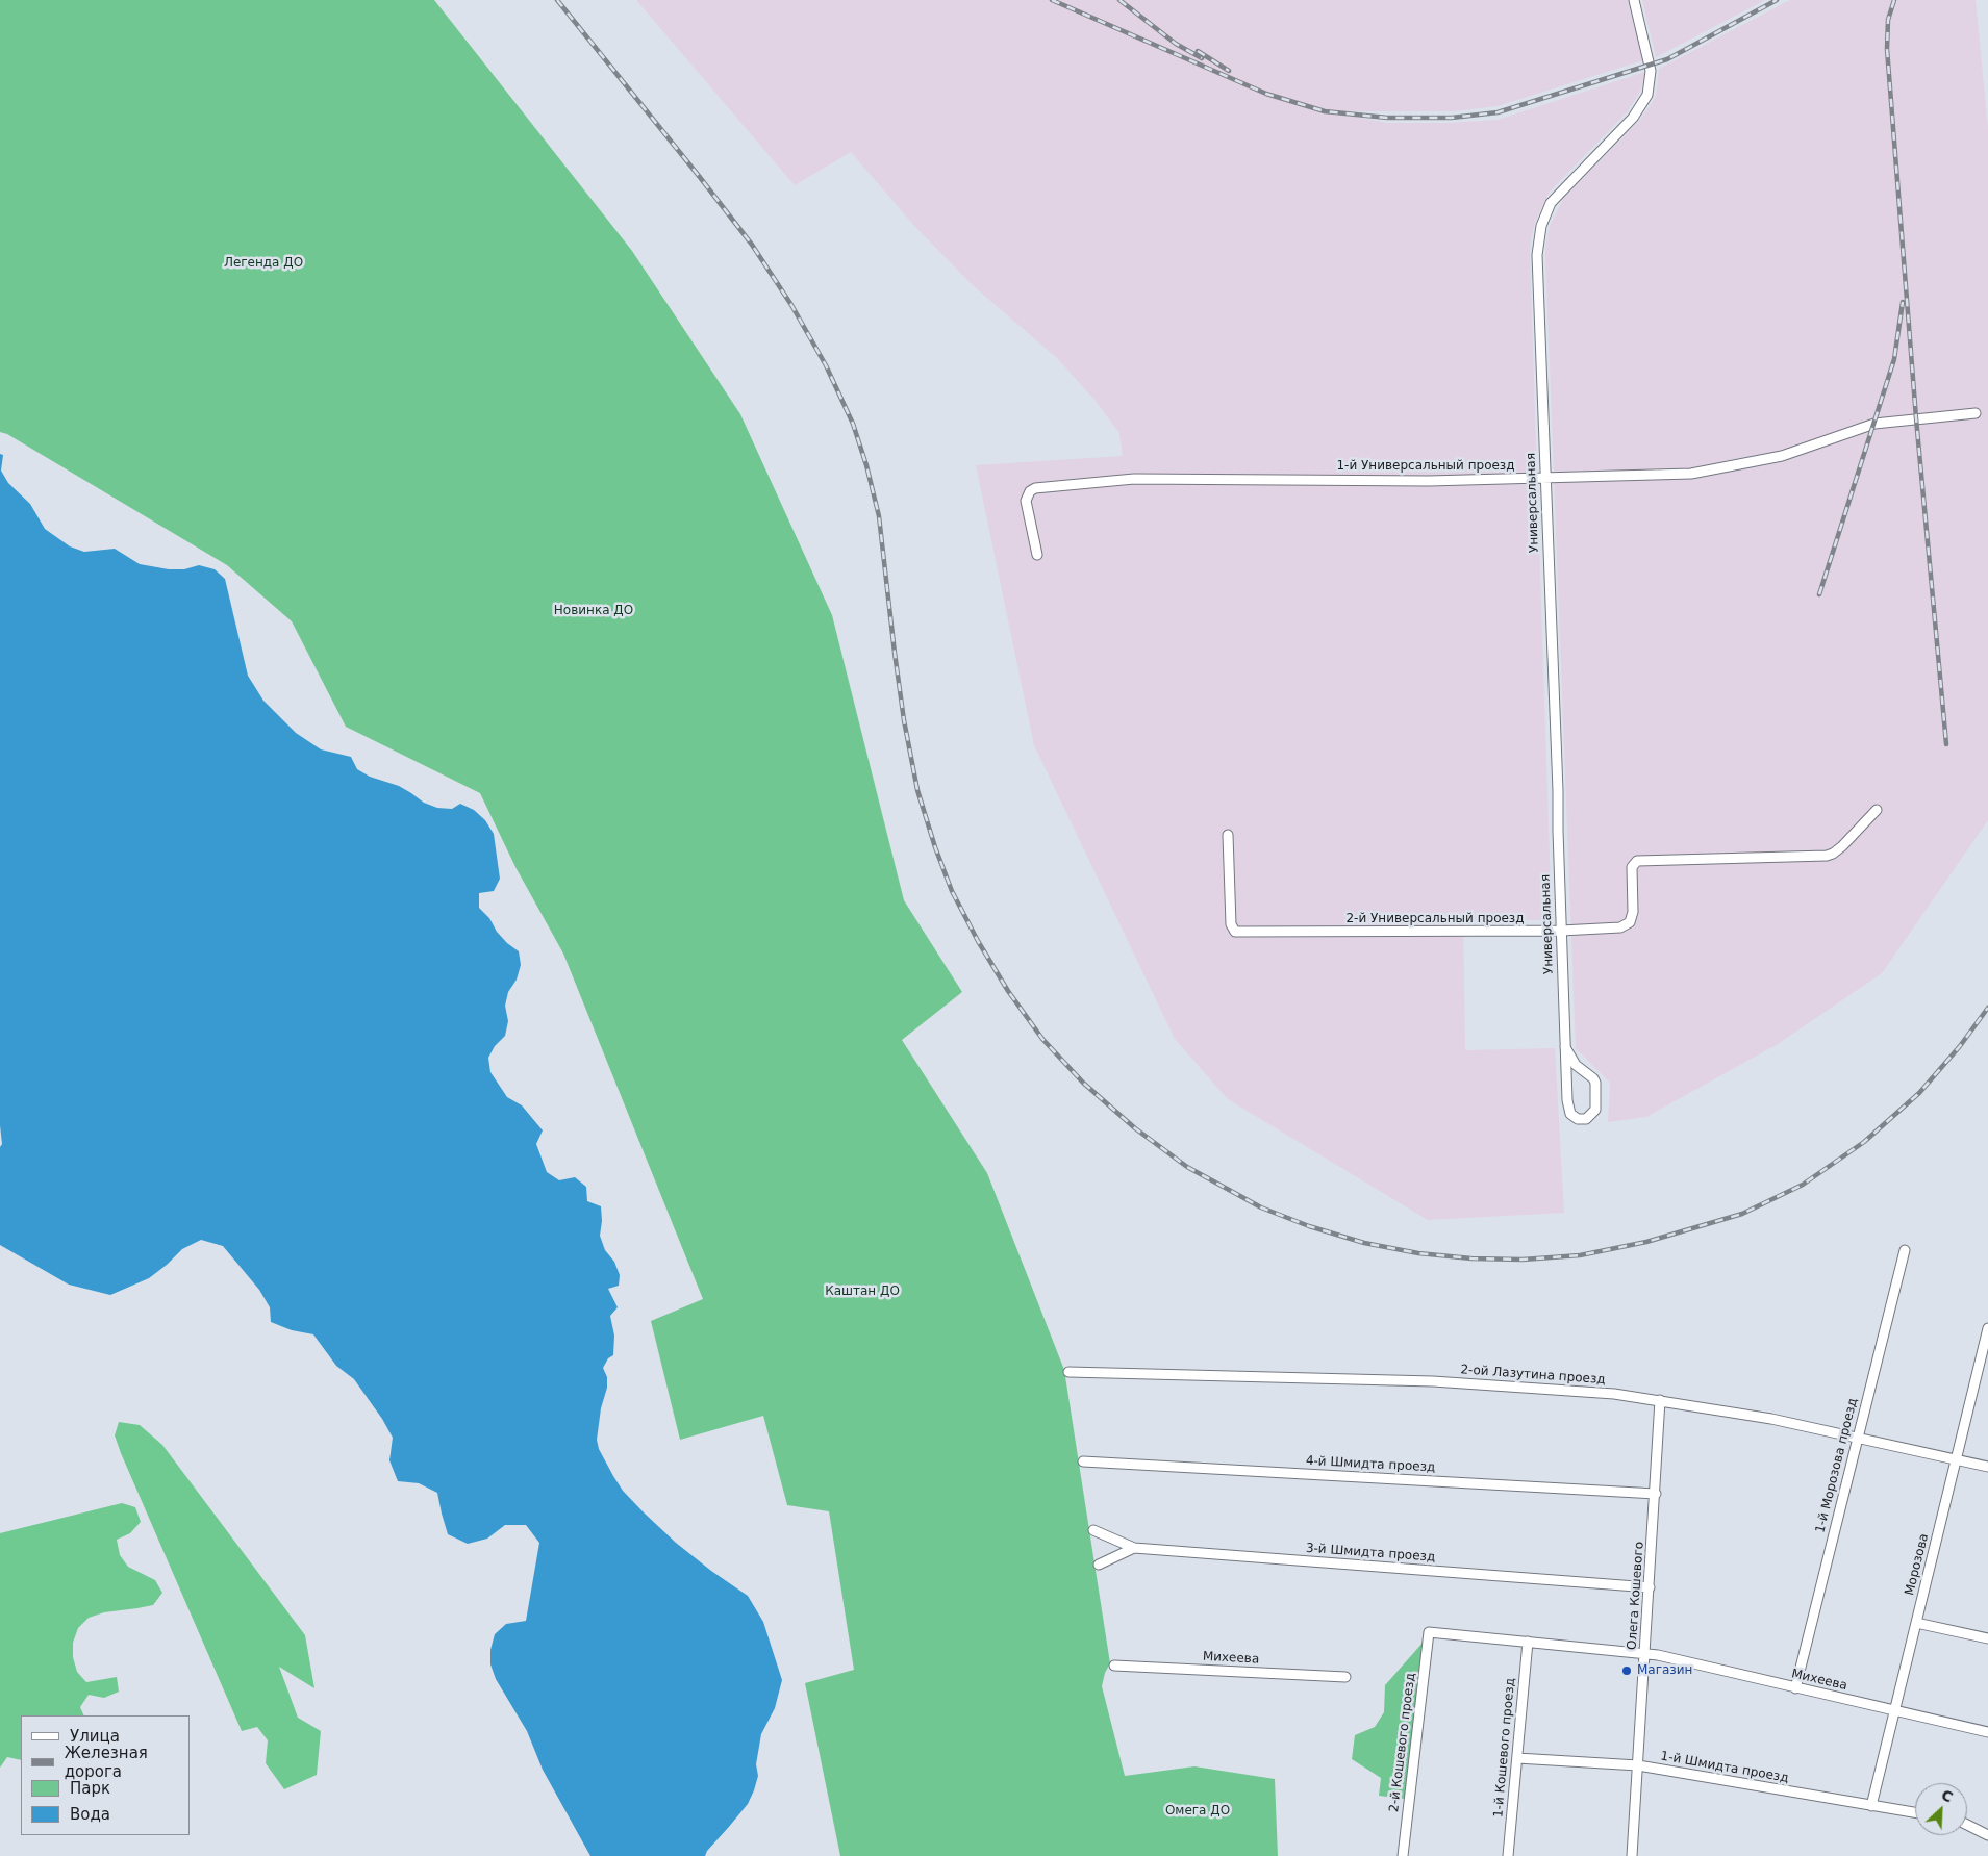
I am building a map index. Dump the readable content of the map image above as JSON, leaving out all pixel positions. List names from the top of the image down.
{
  "streets": {
    "street": [
      "1-й Универсальный проезд",
      "Универсальная",
      "2-й Универсальный проезд",
      "2-ой Лазутина проезд",
      "4-й Шмидта проезд",
      "1-й Морозова проезд",
      "3-й Шмидта проезд",
      "Морозова",
      "Олега Кошевого",
      "Михеева",
      "2-й Кошевого проезд",
      "1-й Кошевого проезд",
      "1-й Шмидта проезд"
    ]
  },
  "crossings": [
    ["1-й Универсальный проезд", "Универсальная"],
    ["Универсальная", "2-й Универсальный проезд"],
    ["2-ой Лазутина проезд", "1-й Морозова проезд"],
    ["2-ой Лазутина проезд", "Морозова"],
    ["2-ой Лазутина проезд", "Олега Кошевого"],
    ["4-й Шмидта проезд", "Олега Кошевого"],
    ["1-й Морозова проезд", "Михеева"],
    ["3-й Шмидта проезд", "Олега Кошевого"],
    ["Морозова", "Михеева"],
    ["Морозова", "1-й Шмидта проезд"],
    ["Олега Кошевого", "Михеева"],
    ["Олега Кошевого", "1-й Шмидта проезд"],
    ["2-й Кошевого проезд", "1-й Кошевого проезд"],
    ["1-й Кошевого проезд", "1-й Шмидта проезд"]
  ],
  "parks": [
    "Легенда ДО",
    "Новинка ДО",
    "Каштан ДО",
    "Омега ДО"
  ],
  "places": ["Магазин"],
  "legend": [
    "Улица",
    "Железная дорога",
    "Парк",
    "Вода"
  ],
  "north": "top right"
}
